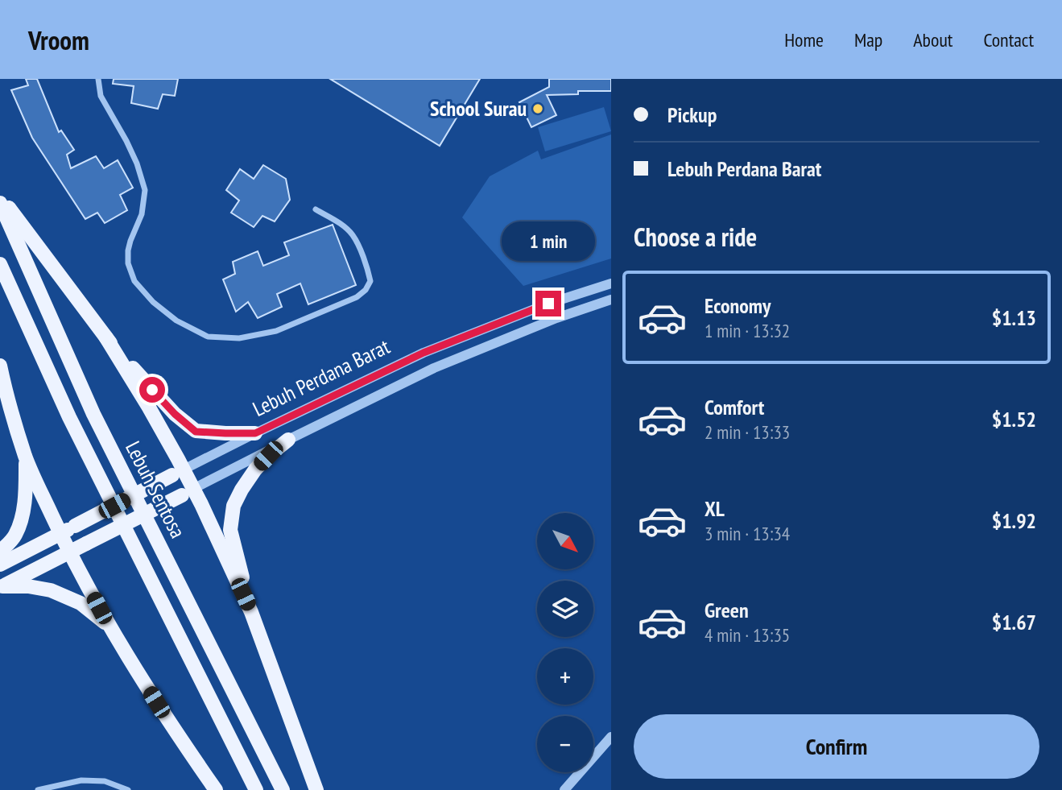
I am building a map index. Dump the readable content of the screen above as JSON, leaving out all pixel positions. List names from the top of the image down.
{
  "streets": {
    "main road": ["Lebuh Perdana Barat", "Lebuh Sentosa"]
  },
  "places": ["School Surau"],
  "north": "bottom right",
  "page": {
    "header": "Vroom",
    "nav": [
      "Home",
      "Map",
      "About",
      "Contact"
    ],
    "banner": ["Pickup", "Lebuh Perdana Barat"],
    "heading": "Choose a ride",
    "bubble": "1 min",
    "list": [
      {
        "name": "Economy",
        "note": "1 min · 13:32",
        "value": "$1.13"
      },
      {
        "name": "Comfort",
        "note": "2 min · 13:33",
        "value": "$1.52"
      },
      {
        "name": "XL",
        "note": "3 min · 13:34",
        "value": "$1.92"
      },
      {
        "name": "Green",
        "note": "4 min · 13:35",
        "value": "$1.67"
      }
    ],
    "map_buttons": ["+", "−"],
    "buttons": "Confirm"
  }
}
